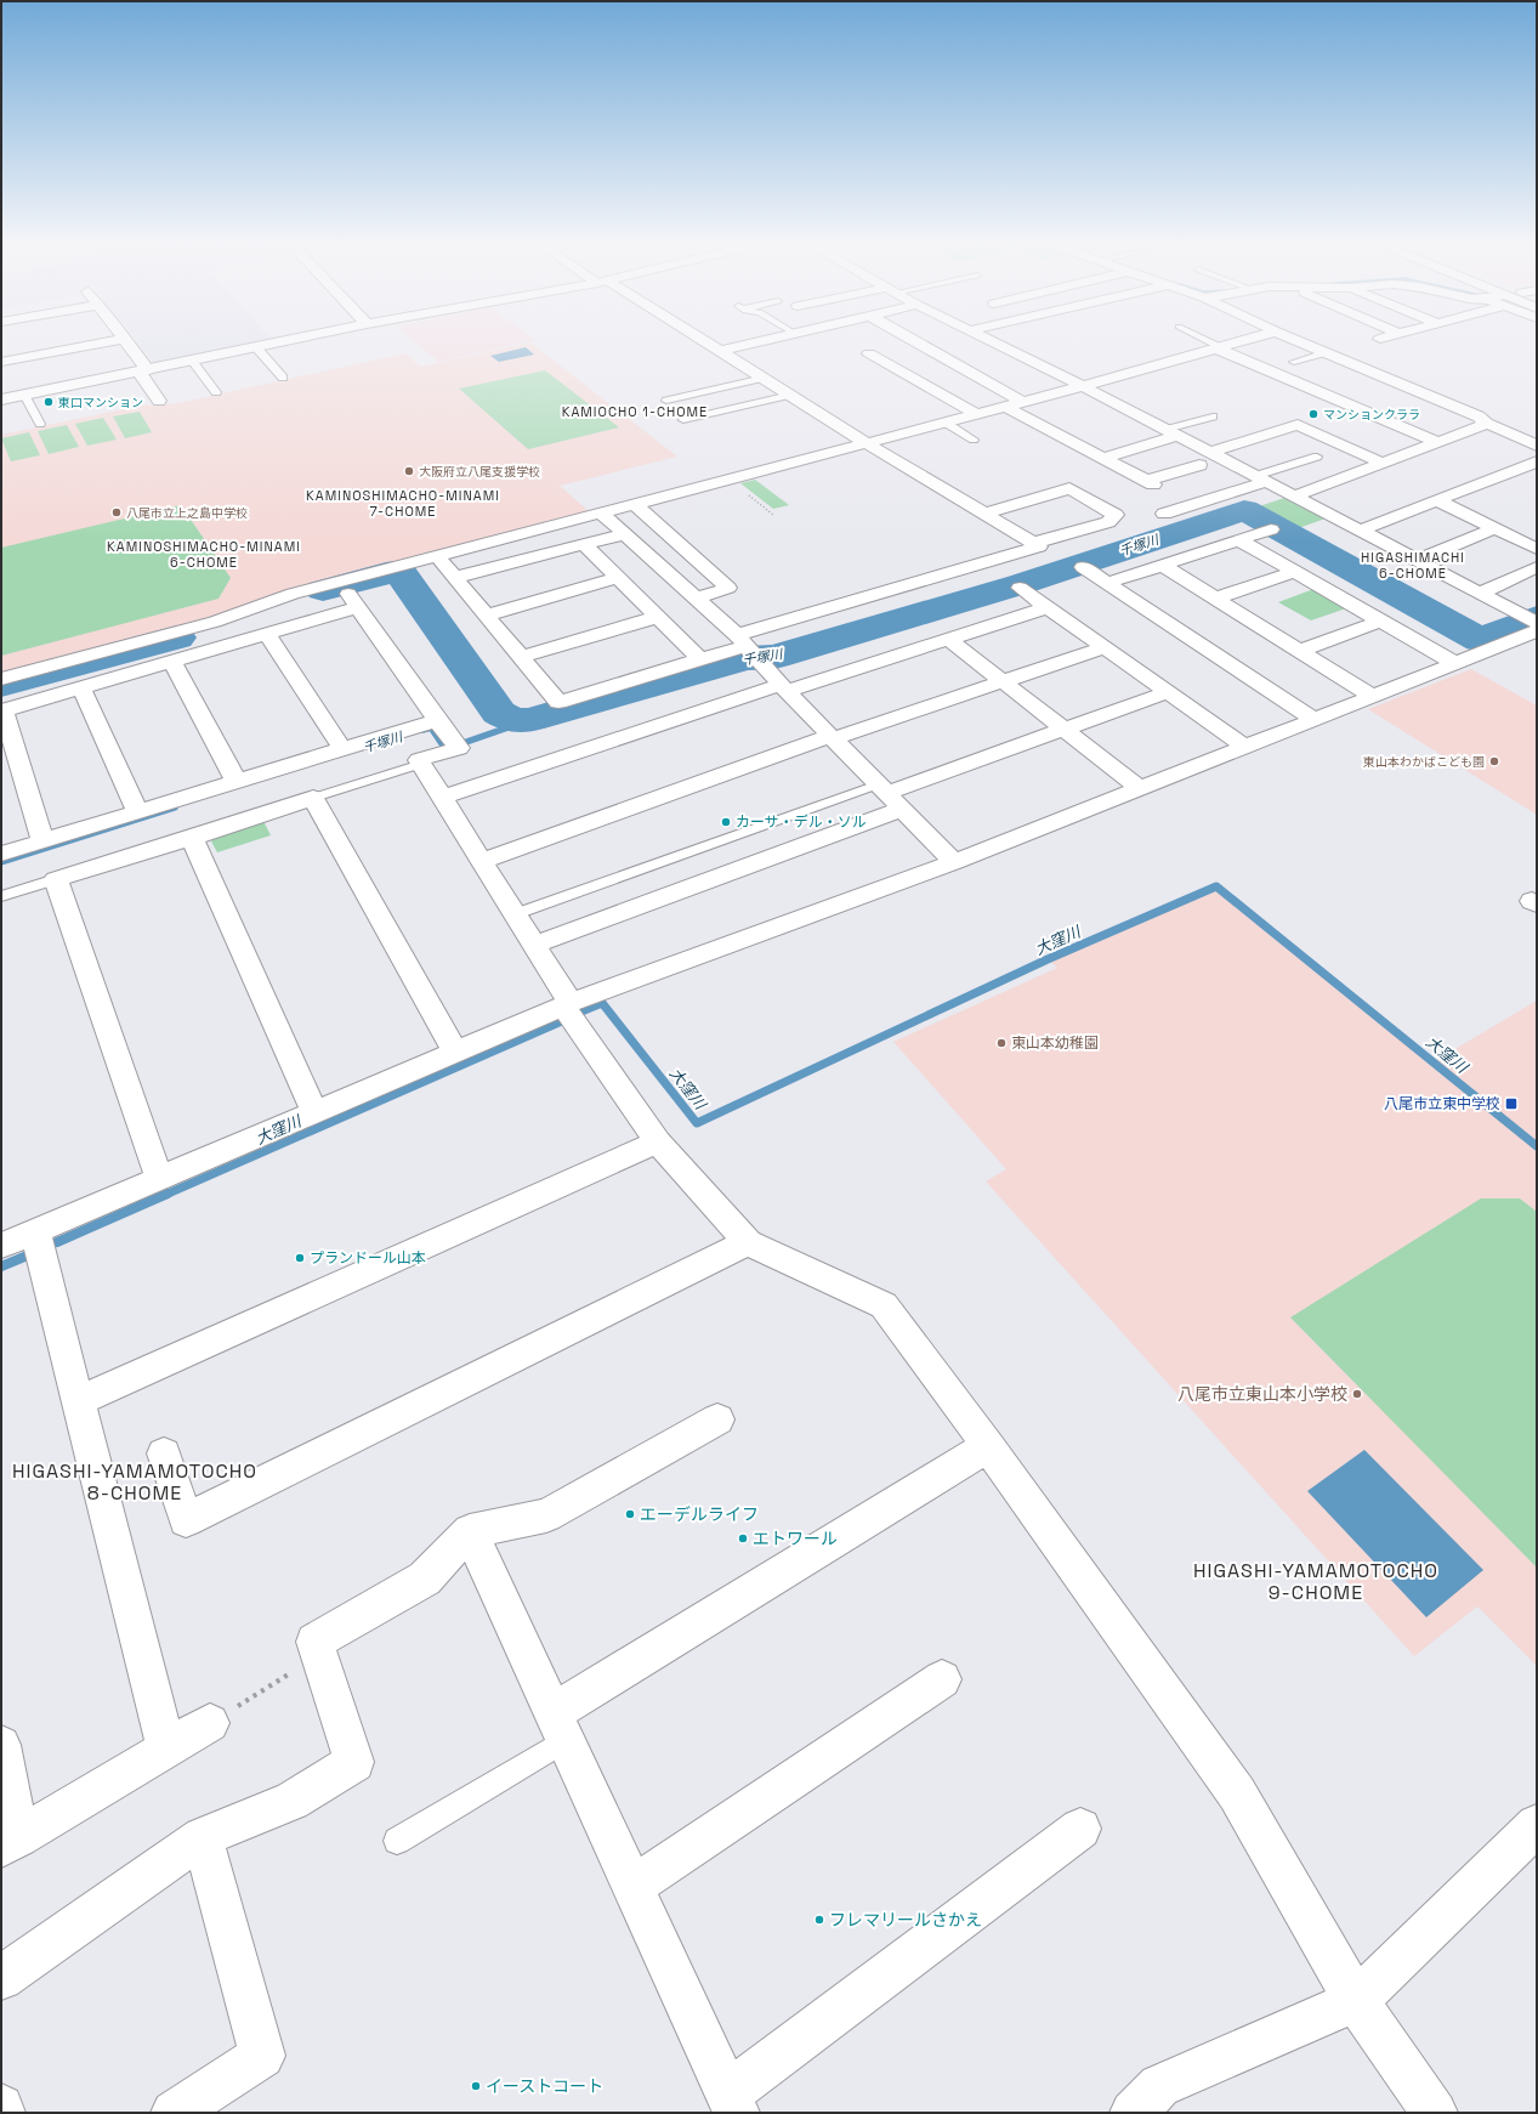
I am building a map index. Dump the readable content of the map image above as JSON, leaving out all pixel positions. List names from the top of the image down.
{
  "districts": [
    "KAMIOCHO 1-CHOME",
    "KAMINOSHIMACHO-MINAMI 7-CHOME",
    "KAMINOSHIMACHO-MINAMI 6-CHOME",
    "HIGASHIMACHI 6-CHOME",
    "HIGASHI-YAMAMOTOCHO 8-CHOME",
    "HIGASHI-YAMAMOTOCHO 9-CHOME"
  ],
  "water": ["千塚川", "大窪川"],
  "places": {
    "other": [
      "東口マンション",
      "マンションクララ",
      "大阪府立八尾支援学校",
      "八尾市立上之島中学校",
      "東山本わかばこども園",
      "カーサ・デル・ソル",
      "東山本幼稚園",
      "プランドール山本",
      "八尾市立東山本小学校",
      "エーデルライフ",
      "エトワール",
      "フレマリールさかえ",
      "イーストコート"
    ],
    "transit": ["八尾市立東中学校"]
  }
}
